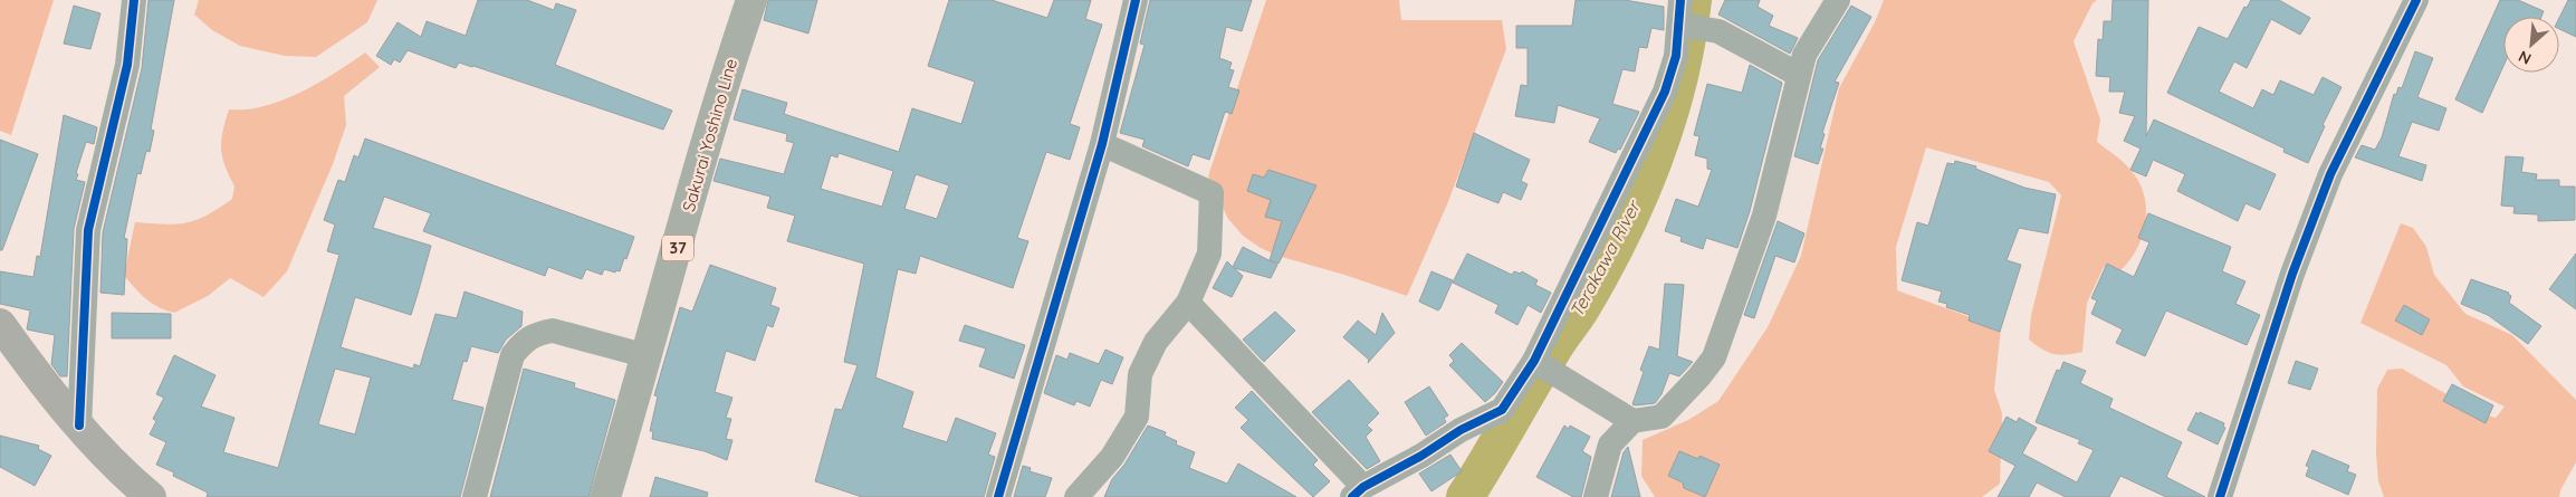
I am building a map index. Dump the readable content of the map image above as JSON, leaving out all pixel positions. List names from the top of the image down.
{
  "streets": {
    "main road": ["Sakurai Yoshino Line", "37"]
  },
  "water": ["Terakawa River"],
  "north": "bottom left"
}
